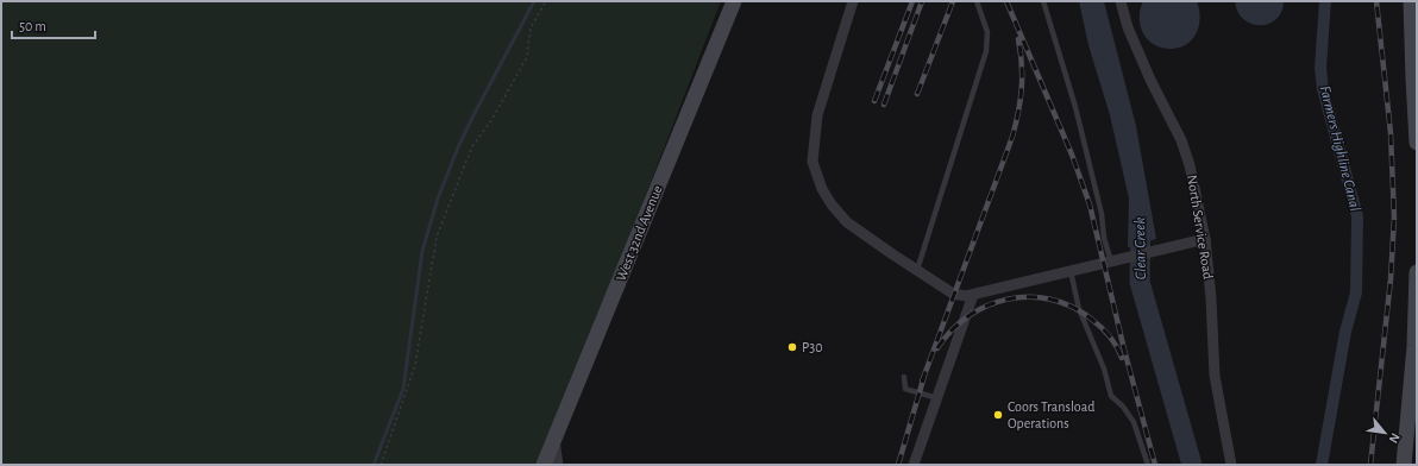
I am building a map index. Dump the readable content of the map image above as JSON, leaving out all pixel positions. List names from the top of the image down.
{
  "streets": {
    "street": ["North Service Road", "West 32nd Avenue"]
  },
  "water": ["Farmers Highline Canal", "Clear Creek"],
  "places": ["P30", "Coors Transload Operations"],
  "scale_bar": "50 m",
  "north": "bottom right"
}
